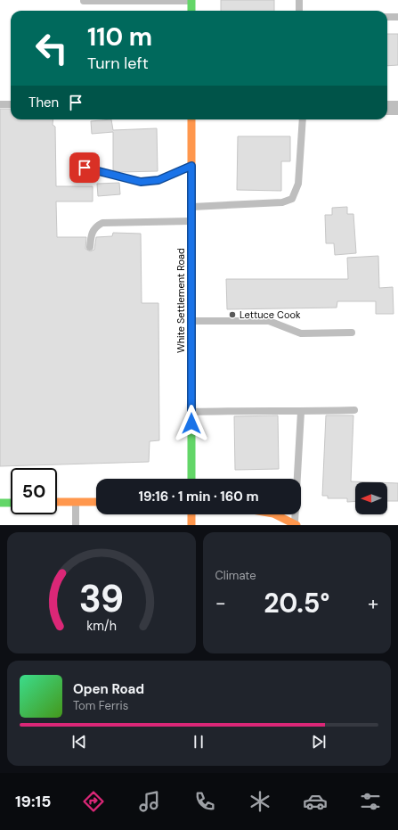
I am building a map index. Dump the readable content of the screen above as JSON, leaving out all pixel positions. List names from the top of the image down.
{
  "streets": {
    "main road": ["White Settlement Road"]
  },
  "places": ["Lettuce Cook"],
  "north": "left",
  "page": {
    "turn": ["110 m", "Turn left"],
    "then": "Then",
    "limit": "50",
    "trip": "19:16 · 1 min · 160 m",
    "tile": "Climate",
    "heat": ["−", "20.5°", "+"],
    "song": ["Open Road", "Tom Ferris"],
    "tabs": "19:15",
    "gauge": ["39", "km/h"]
  }
}
